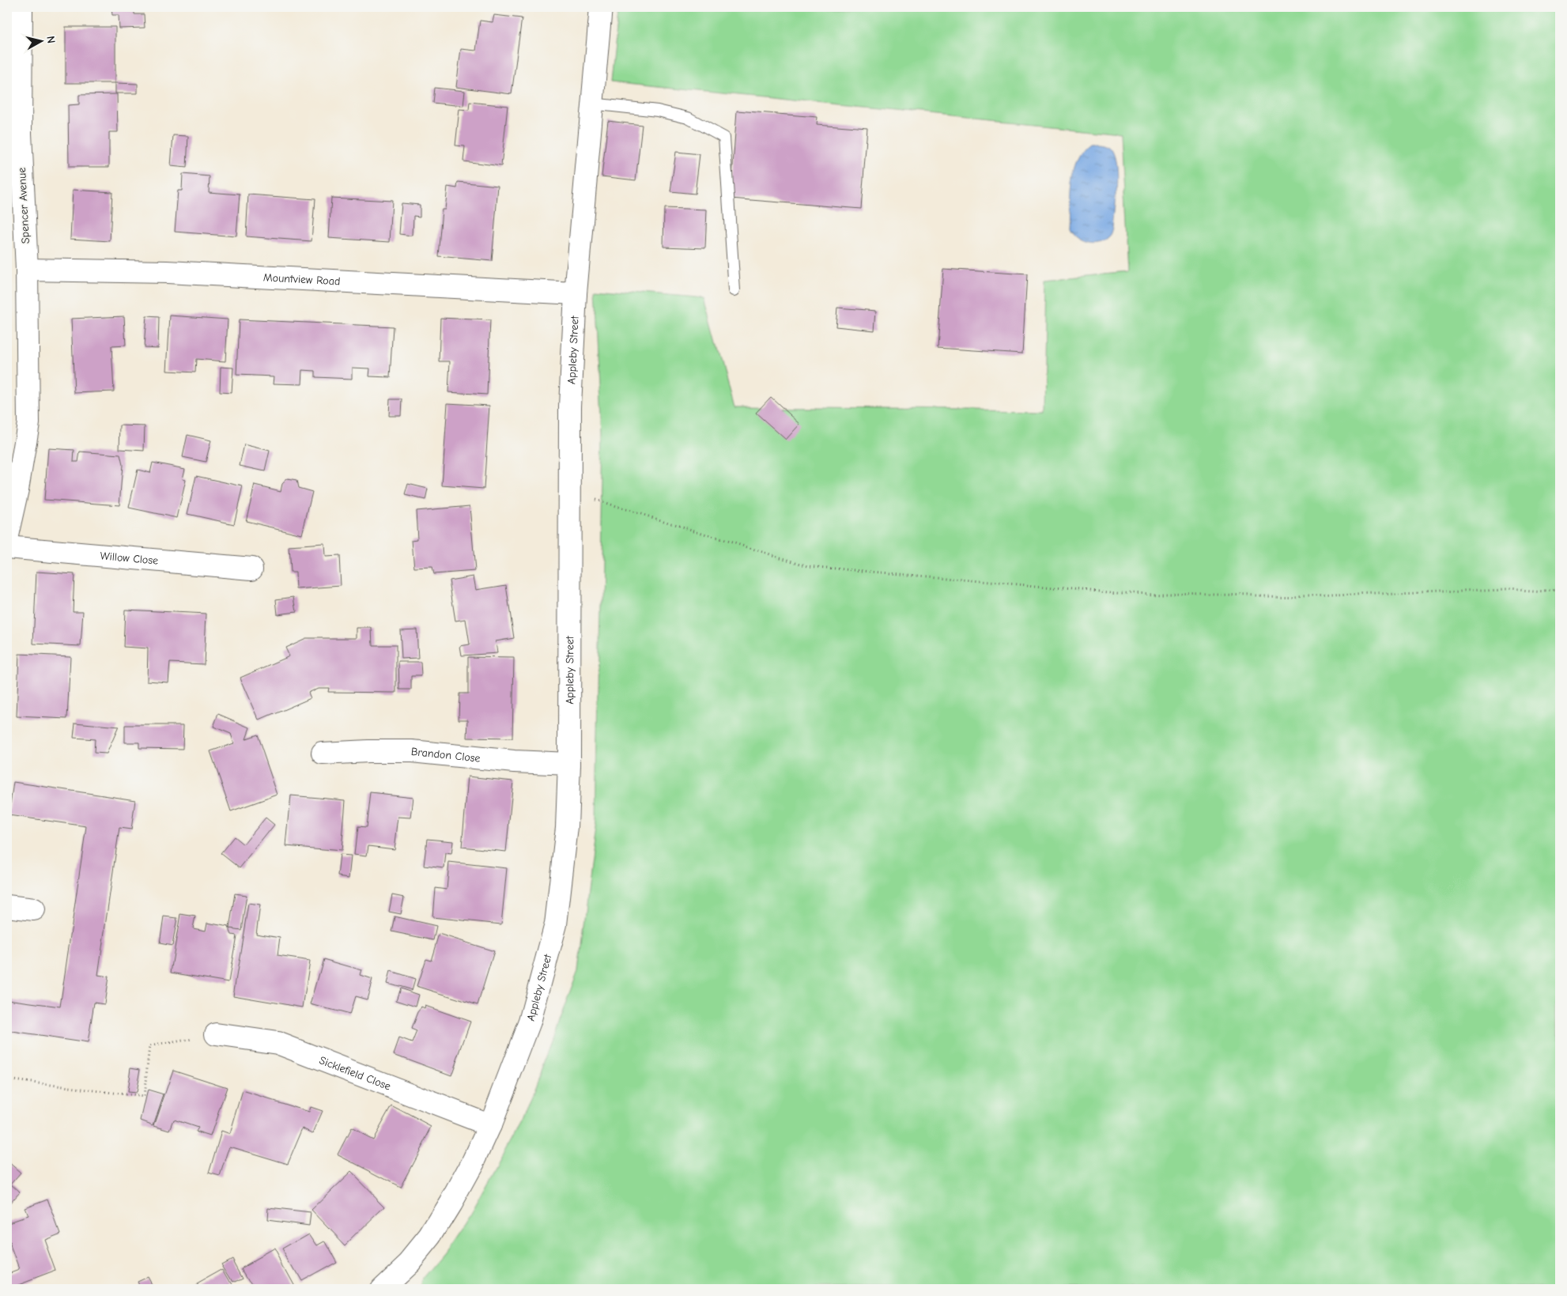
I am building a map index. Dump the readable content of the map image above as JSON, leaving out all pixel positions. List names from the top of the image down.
{
  "streets": {
    "street": [
      "Spencer Avenue",
      "Mountview Road",
      "Appleby Street",
      "Willow Close",
      "Brandon Close",
      "Sicklefield Close"
    ]
  },
  "crossings": [
    ["Spencer Avenue", "Mountview Road"],
    ["Mountview Road", "Appleby Street"],
    ["Appleby Street", "Brandon Close"],
    ["Appleby Street", "Sicklefield Close"]
  ],
  "north": "right"
}
